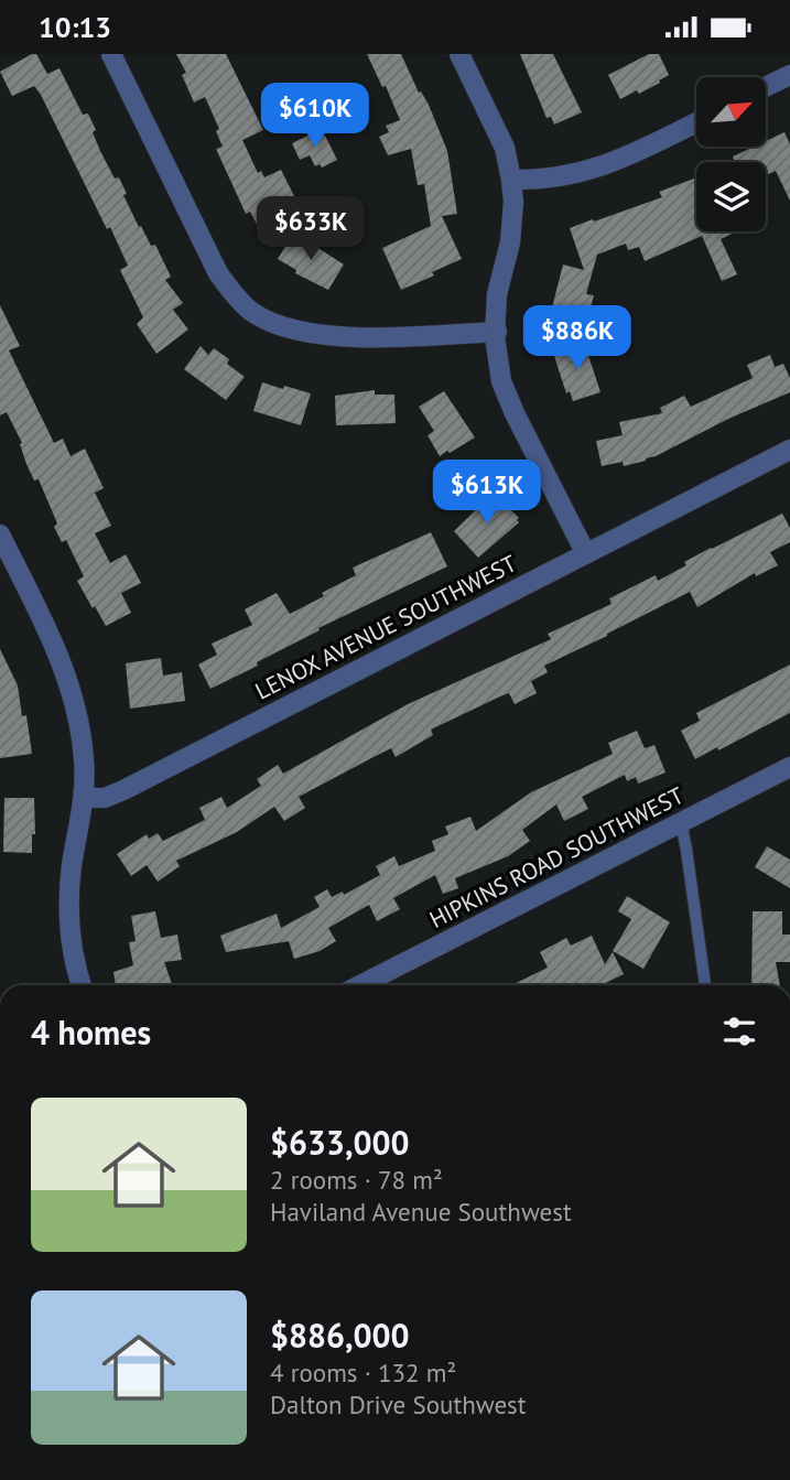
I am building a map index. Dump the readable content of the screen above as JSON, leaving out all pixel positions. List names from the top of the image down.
{
  "streets": {
    "street": ["LENOX AVENUE SOUTHWEST", "HIPKINS ROAD SOUTHWEST"]
  },
  "north": "top right",
  "page": {
    "status": "10:13",
    "price": [
      "$610K",
      "$633K",
      "$886K",
      "$613K"
    ],
    "heading": "4 homes",
    "list": [
      {
        "name": "$633,000",
        "note": "2 rooms · 78 m² · Haviland Avenue Southwest"
      },
      {
        "name": "$886,000",
        "note": "4 rooms · 132 m² · Dalton Drive Southwest"
      }
    ]
  }
}
